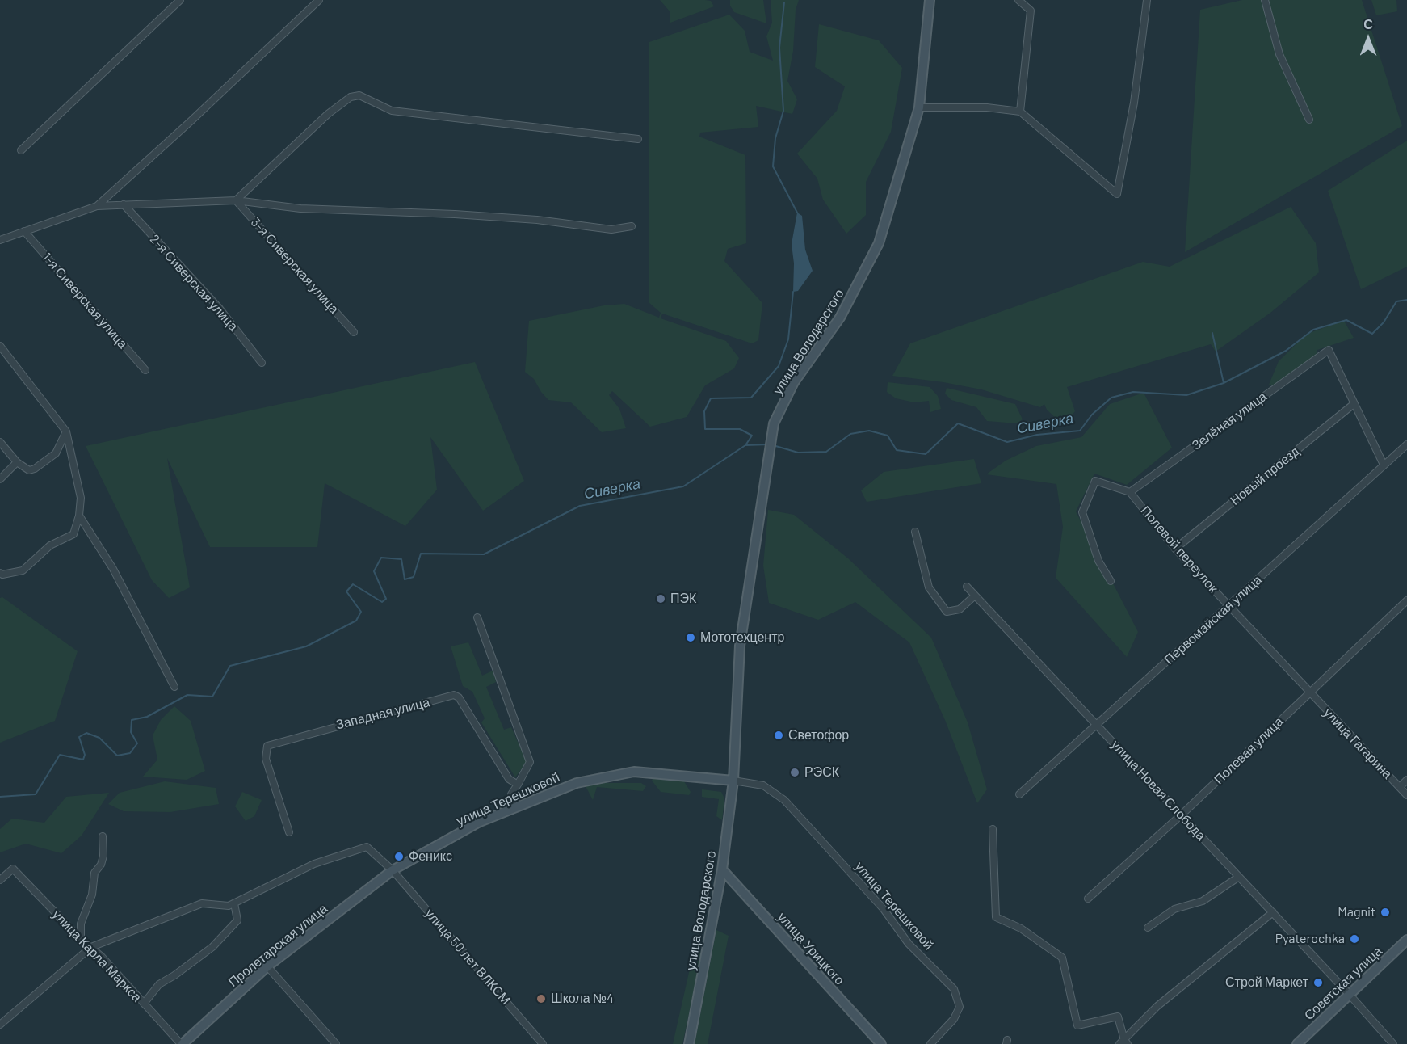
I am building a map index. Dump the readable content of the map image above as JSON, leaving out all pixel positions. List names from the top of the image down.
{
  "streets": {
    "main road": [
      "улица Володарского",
      "улица Терешковой",
      "Пролетарская улица",
      "улица Урицкого",
      "Советская улица"
    ],
    "street": [
      "3-я Сиверская улица",
      "2-я Сиверская улица",
      "1-я Сиверская улица",
      "Зелёная улица",
      "Новый проезд",
      "Полевой переулок",
      "Первомайская улица",
      "Западная улица",
      "улица Гагарина",
      "Полевая улица",
      "улица Новая Слобода",
      "улица Карла Маркса",
      "улица 50 лет ВЛКСМ"
    ]
  },
  "crossings": [
    ["улица Володарского", "улица Терешковой"],
    ["улица Володарского", "улица Урицкого"],
    ["Зелёная улица", "Новый проезд"],
    ["Зелёная улица", "Полевой переулок"],
    ["Новый проезд", "Полевой переулок"],
    ["Полевой переулок", "Первомайская улица"],
    ["Полевой переулок", "улица Гагарина"],
    ["Полевой переулок", "Полевая улица"],
    ["Первомайская улица", "улица Новая Слобода"],
    ["улица Гагарина", "Полевая улица"],
    ["Полевая улица", "улица Новая Слобода"],
    ["улица Новая Слобода", "Советская улица"],
    ["улица Терешковой", "Пролетарская улица"],
    ["улица Терешковой", "улица 50 лет ВЛКСМ"],
    ["Пролетарская улица", "улица Карла Маркса"],
    ["Пролетарская улица", "улица 50 лет ВЛКСМ"]
  ],
  "water": ["Сиверка"],
  "places": [
    "ПЭК",
    "Мототехцентр",
    "Светофор",
    "РЭСК",
    "Феникс",
    "Magnit",
    "Pyaterochka",
    "Строй Маркет",
    "Школа №4"
  ],
  "north": "top"
}
